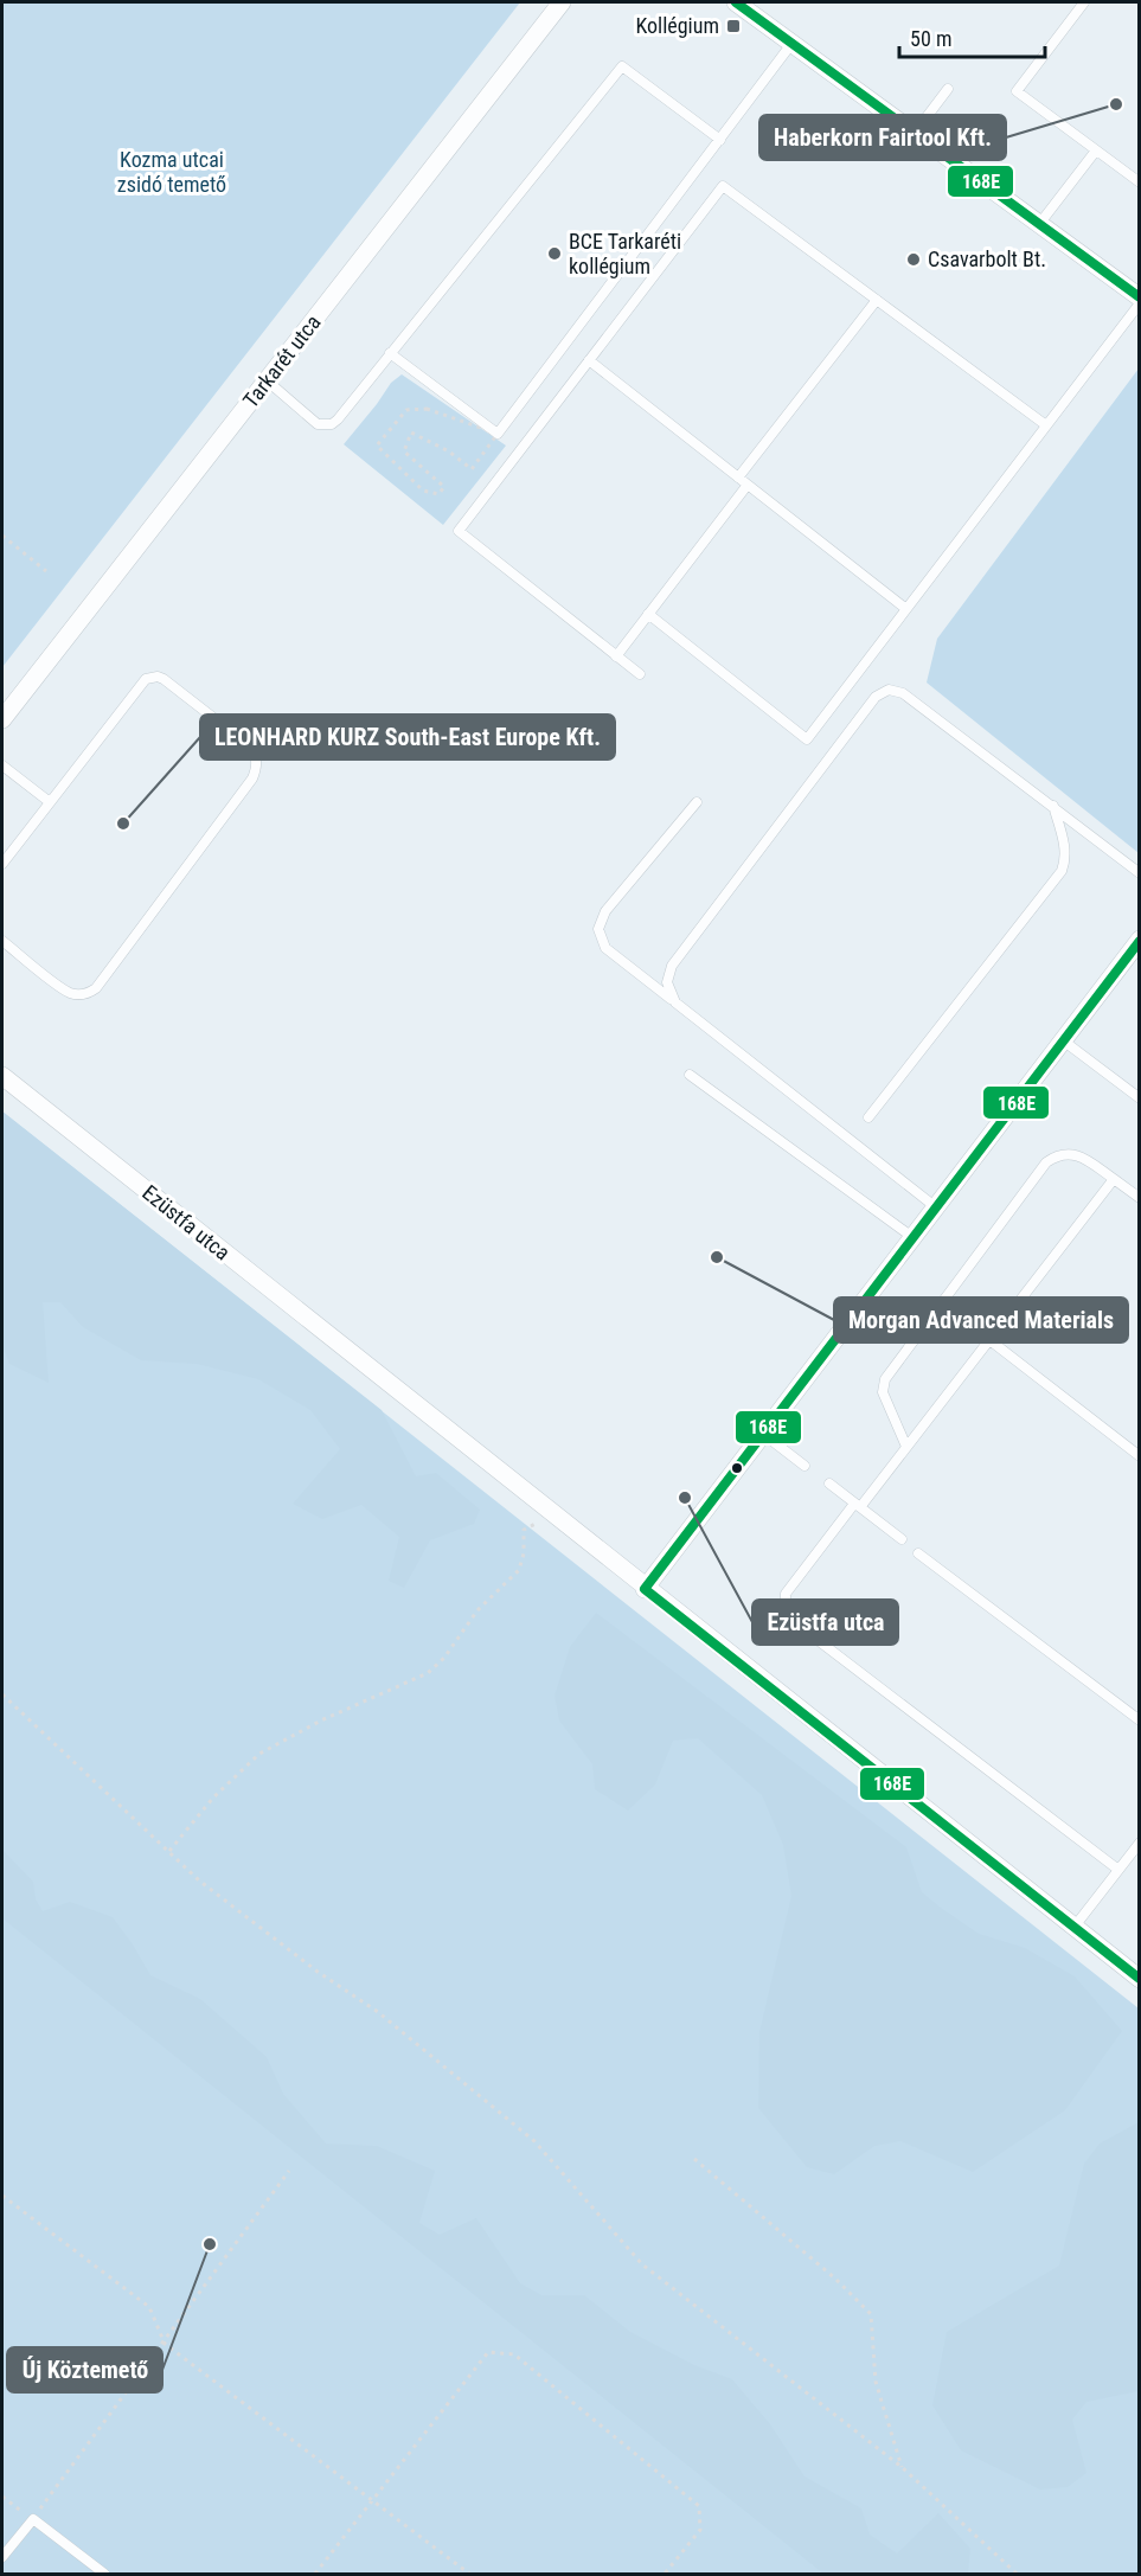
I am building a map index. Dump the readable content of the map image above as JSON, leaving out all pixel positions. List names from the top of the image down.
{
  "streets": {
    "street": ["Tarkarét utca", "Ezüstfa utca"]
  },
  "parks": ["Kozma utcai zsidó temető"],
  "places": {
    "transit": ["Kollégium"],
    "other": [
      "Haberkorn Fairtool Kft.",
      "BCE Tarkaréti kollégium",
      "Csavarbolt Bt.",
      "LEONHARD KURZ South-East Europe Kft.",
      "Morgan Advanced Materials",
      "Ezüstfa utca",
      "Új Köztemető"
    ]
  },
  "lines": ["transit line 168E"],
  "scale_bar": "50 m"
}
